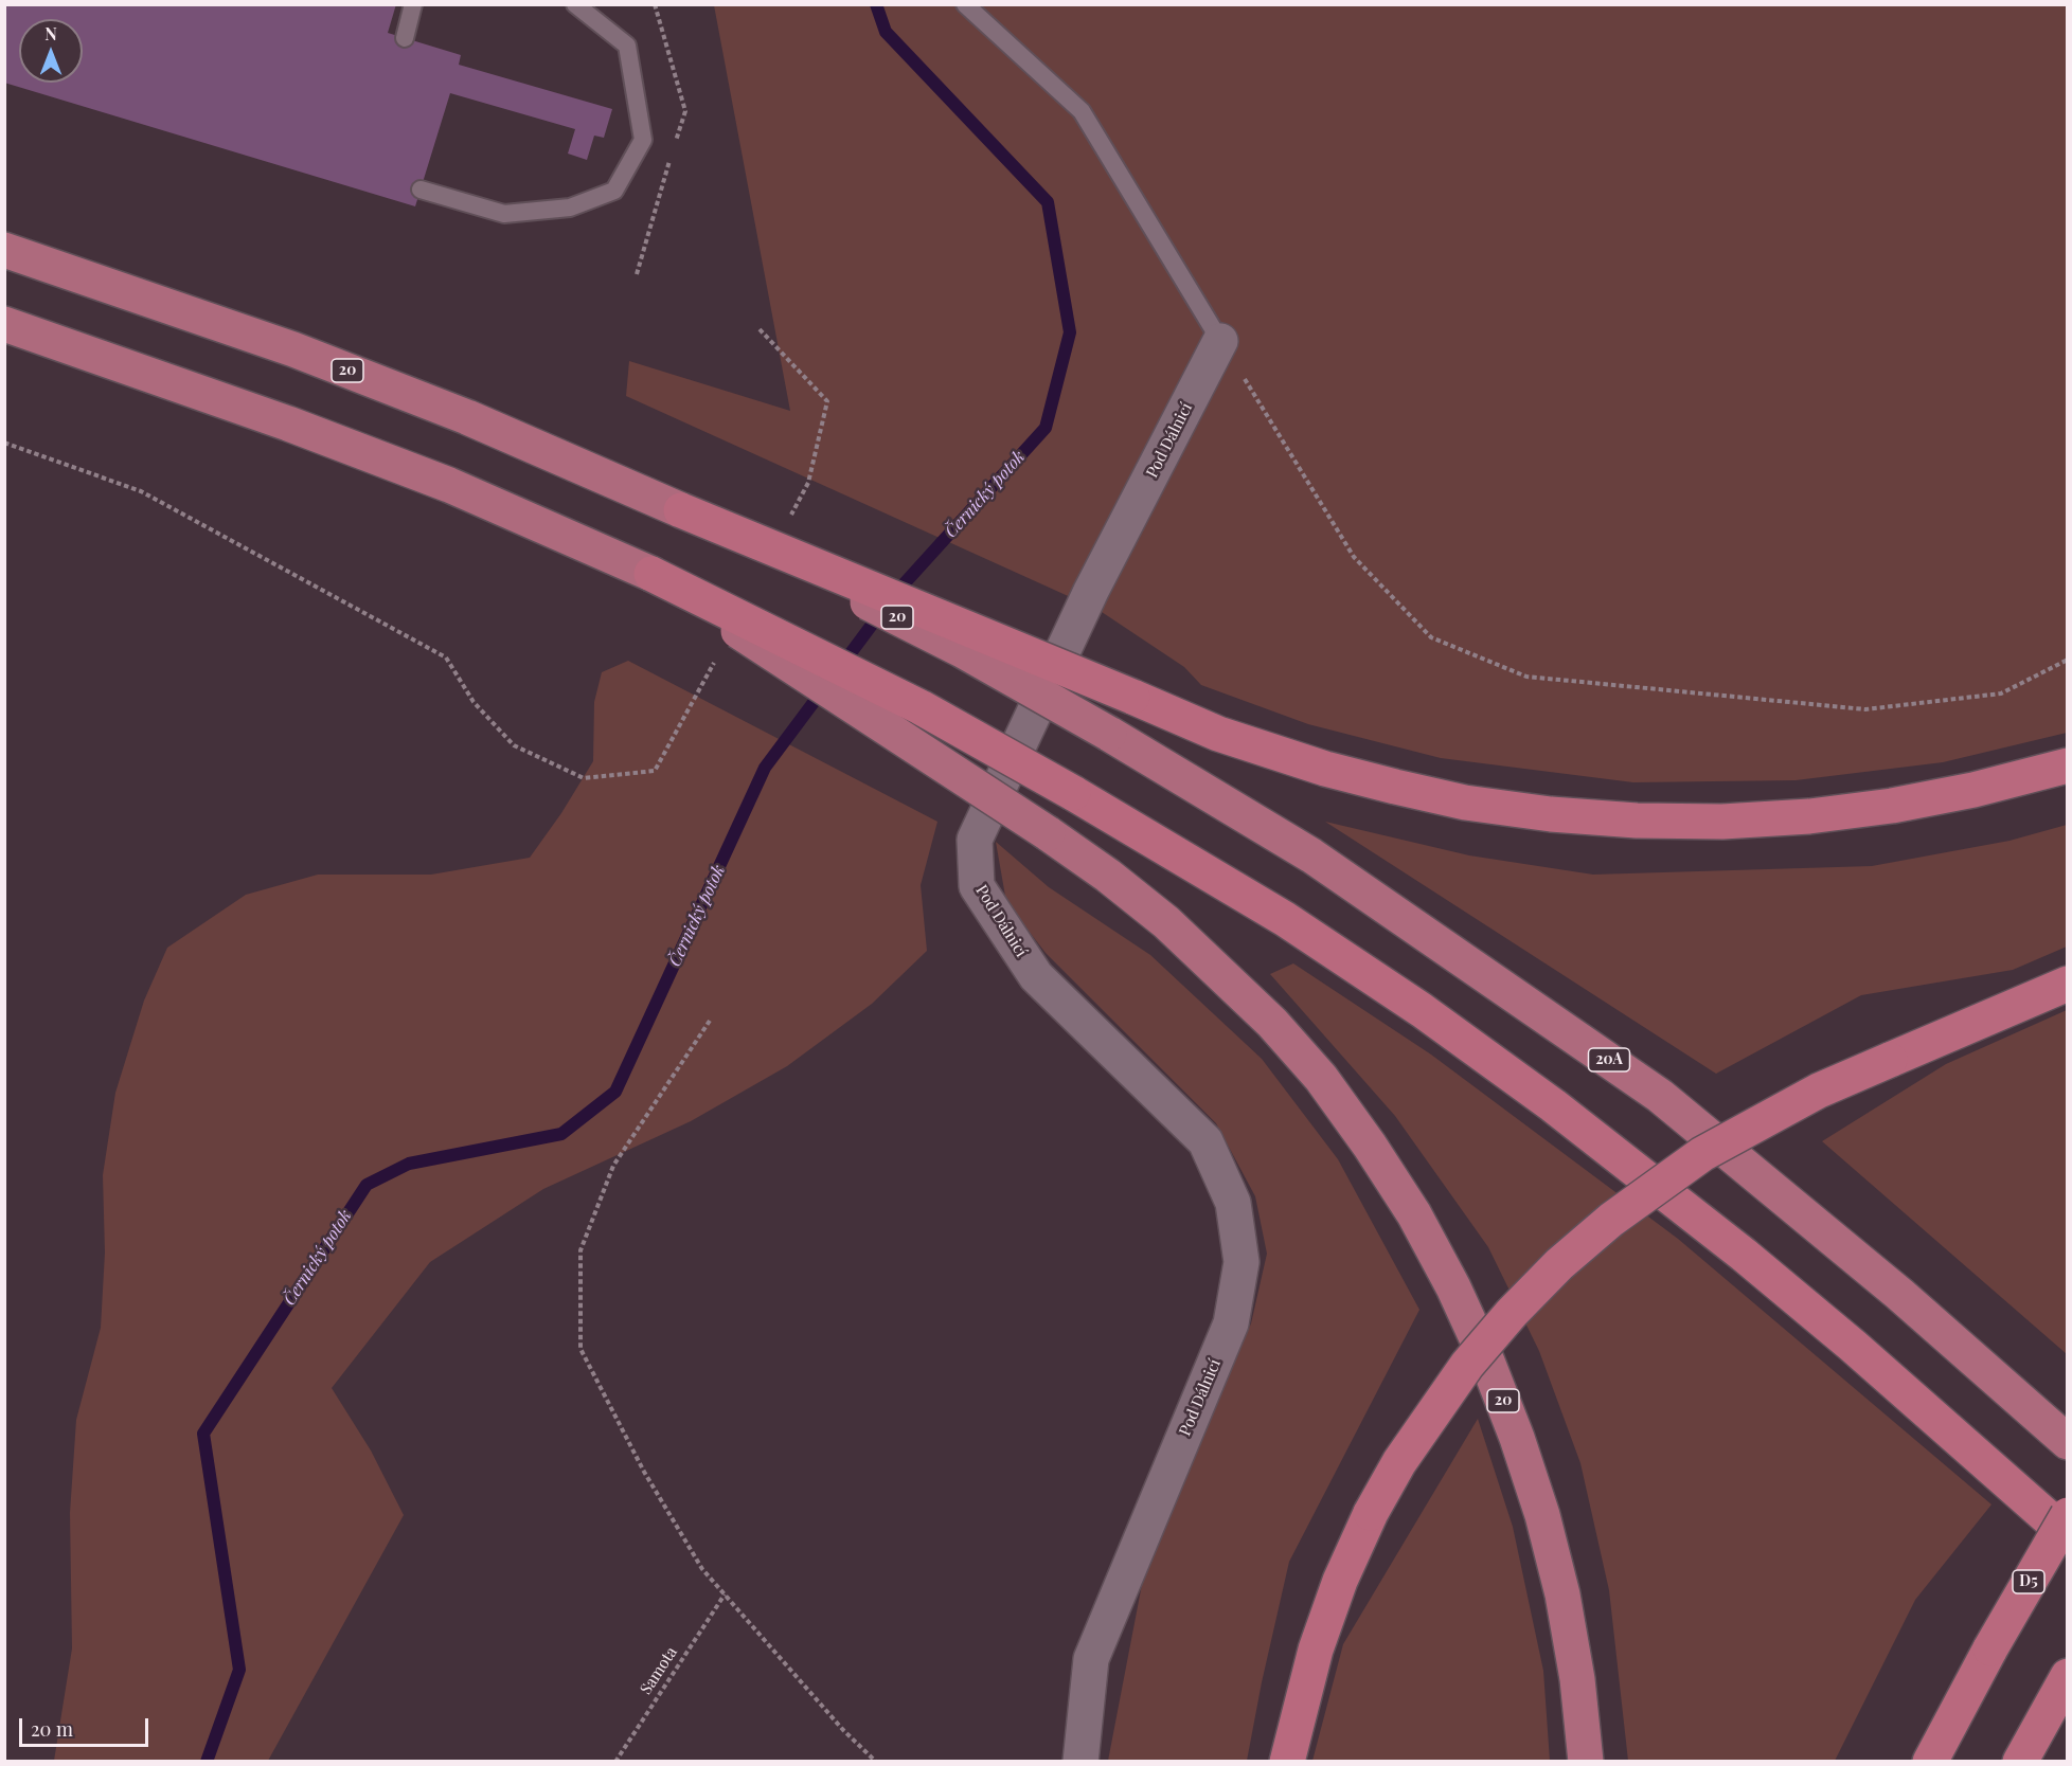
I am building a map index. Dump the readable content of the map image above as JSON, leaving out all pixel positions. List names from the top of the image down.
{
  "streets": {
    "highway": ["20", "20A", "D5"],
    "street": ["Pod Dálnicí"],
    "path": ["Samota"]
  },
  "crossings": [
    ["20", "20A"]
  ],
  "water": ["Černický potok"],
  "scale_bar": "20 m",
  "north": "top"
}
